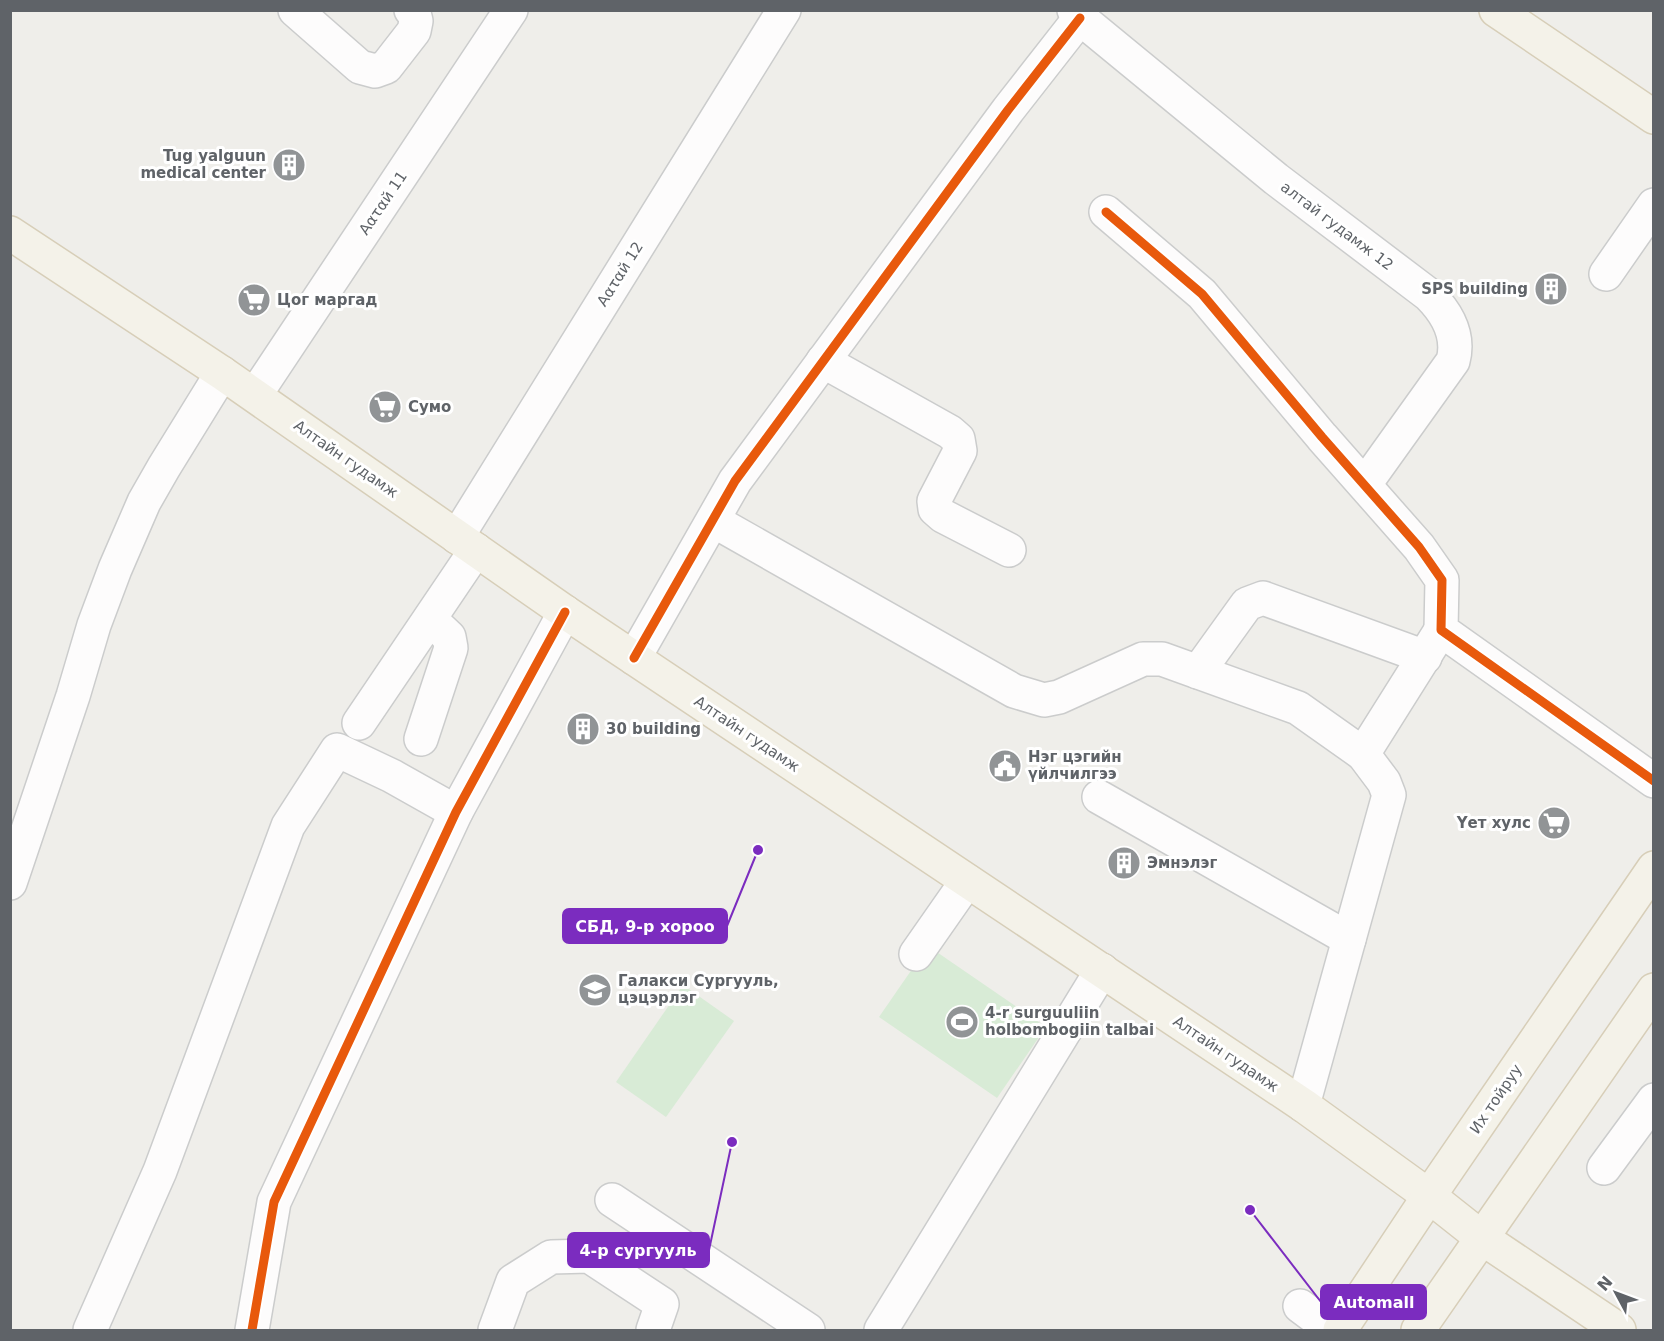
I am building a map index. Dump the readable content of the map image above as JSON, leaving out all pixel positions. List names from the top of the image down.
{
  "streets": {
    "main road": ["Алтайн гудамж", "Их тойруу"],
    "street": ["Ααταй 11", "алтай гудамж 12", "Ααταй 12"]
  },
  "crossings": [
    ["Ααταй 11", "Алтайн гудамж"],
    ["Ααταй 12", "Алтайн гудамж"],
    ["Алтайн гудамж", "Их тойруу"]
  ],
  "places": {
    "building": [
      "Tug yalguun medical center",
      "SPS building",
      "30 building",
      "Эмнэлэг"
    ],
    "supermarket": ["Цог маргад", "Сумо", "Үет хулс"],
    "public building": ["Нэг цэгийн үйлчилгээ"],
    "other": ["СБД, 9-р хороо", "4-р сургууль", "Automall"],
    "school or university": ["Галакси Сургууль, цэцэрлэг"],
    "sports": ["4-r surguuliin holbombogiin talbai"]
  },
  "north": "top left"
}
